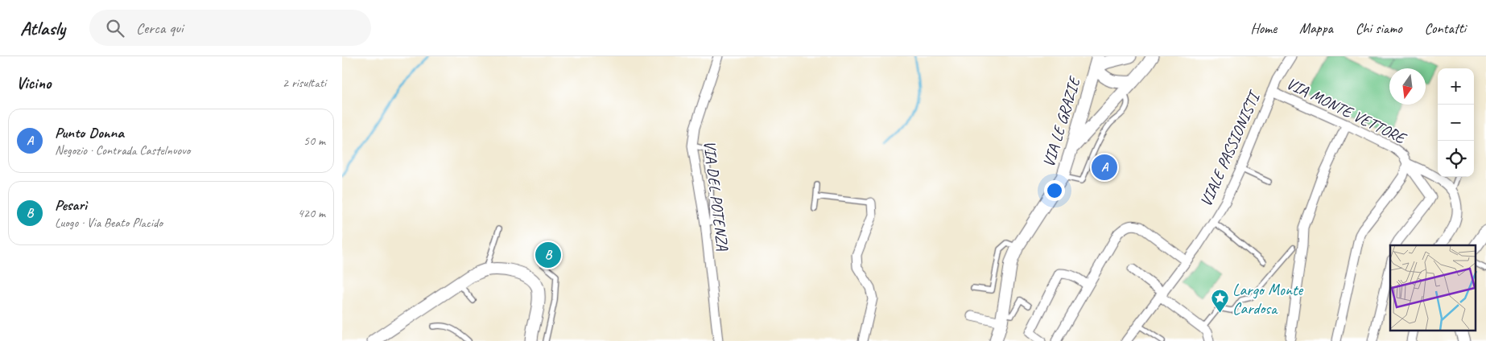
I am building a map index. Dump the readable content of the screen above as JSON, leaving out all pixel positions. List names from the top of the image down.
{
  "streets": {
    "main road": ["VIA LE GRAZIE"],
    "street": ["VIA MONTE VETTORE", "VIALE PASSIONISTI", "VIA DEL POTENZA"]
  },
  "crossings": [
    ["VIA MONTE VETTORE", "VIALE PASSIONISTI"]
  ],
  "places": {
    "place": ["Largo Monte Cardosa"]
  },
  "north": "bottom",
  "page": {
    "header": "Atlasly",
    "search": "Cerca qui",
    "nav": [
      "Home",
      "Mappa",
      "Chi siamo",
      "Contatti"
    ],
    "heading": ["Vicino", "2 risultati"],
    "map_buttons": ["+", "−"],
    "list": [
      {
        "mark": "A",
        "name": "Punto Donna",
        "note": "Negozio · Contrada Castelnuovo",
        "value": "50 m"
      },
      {
        "mark": "B",
        "name": "Pesarì",
        "note": "Luogo · Via Beato Placido",
        "value": "420 m"
      }
    ],
    "pins": ["A", "B"]
  }
}
